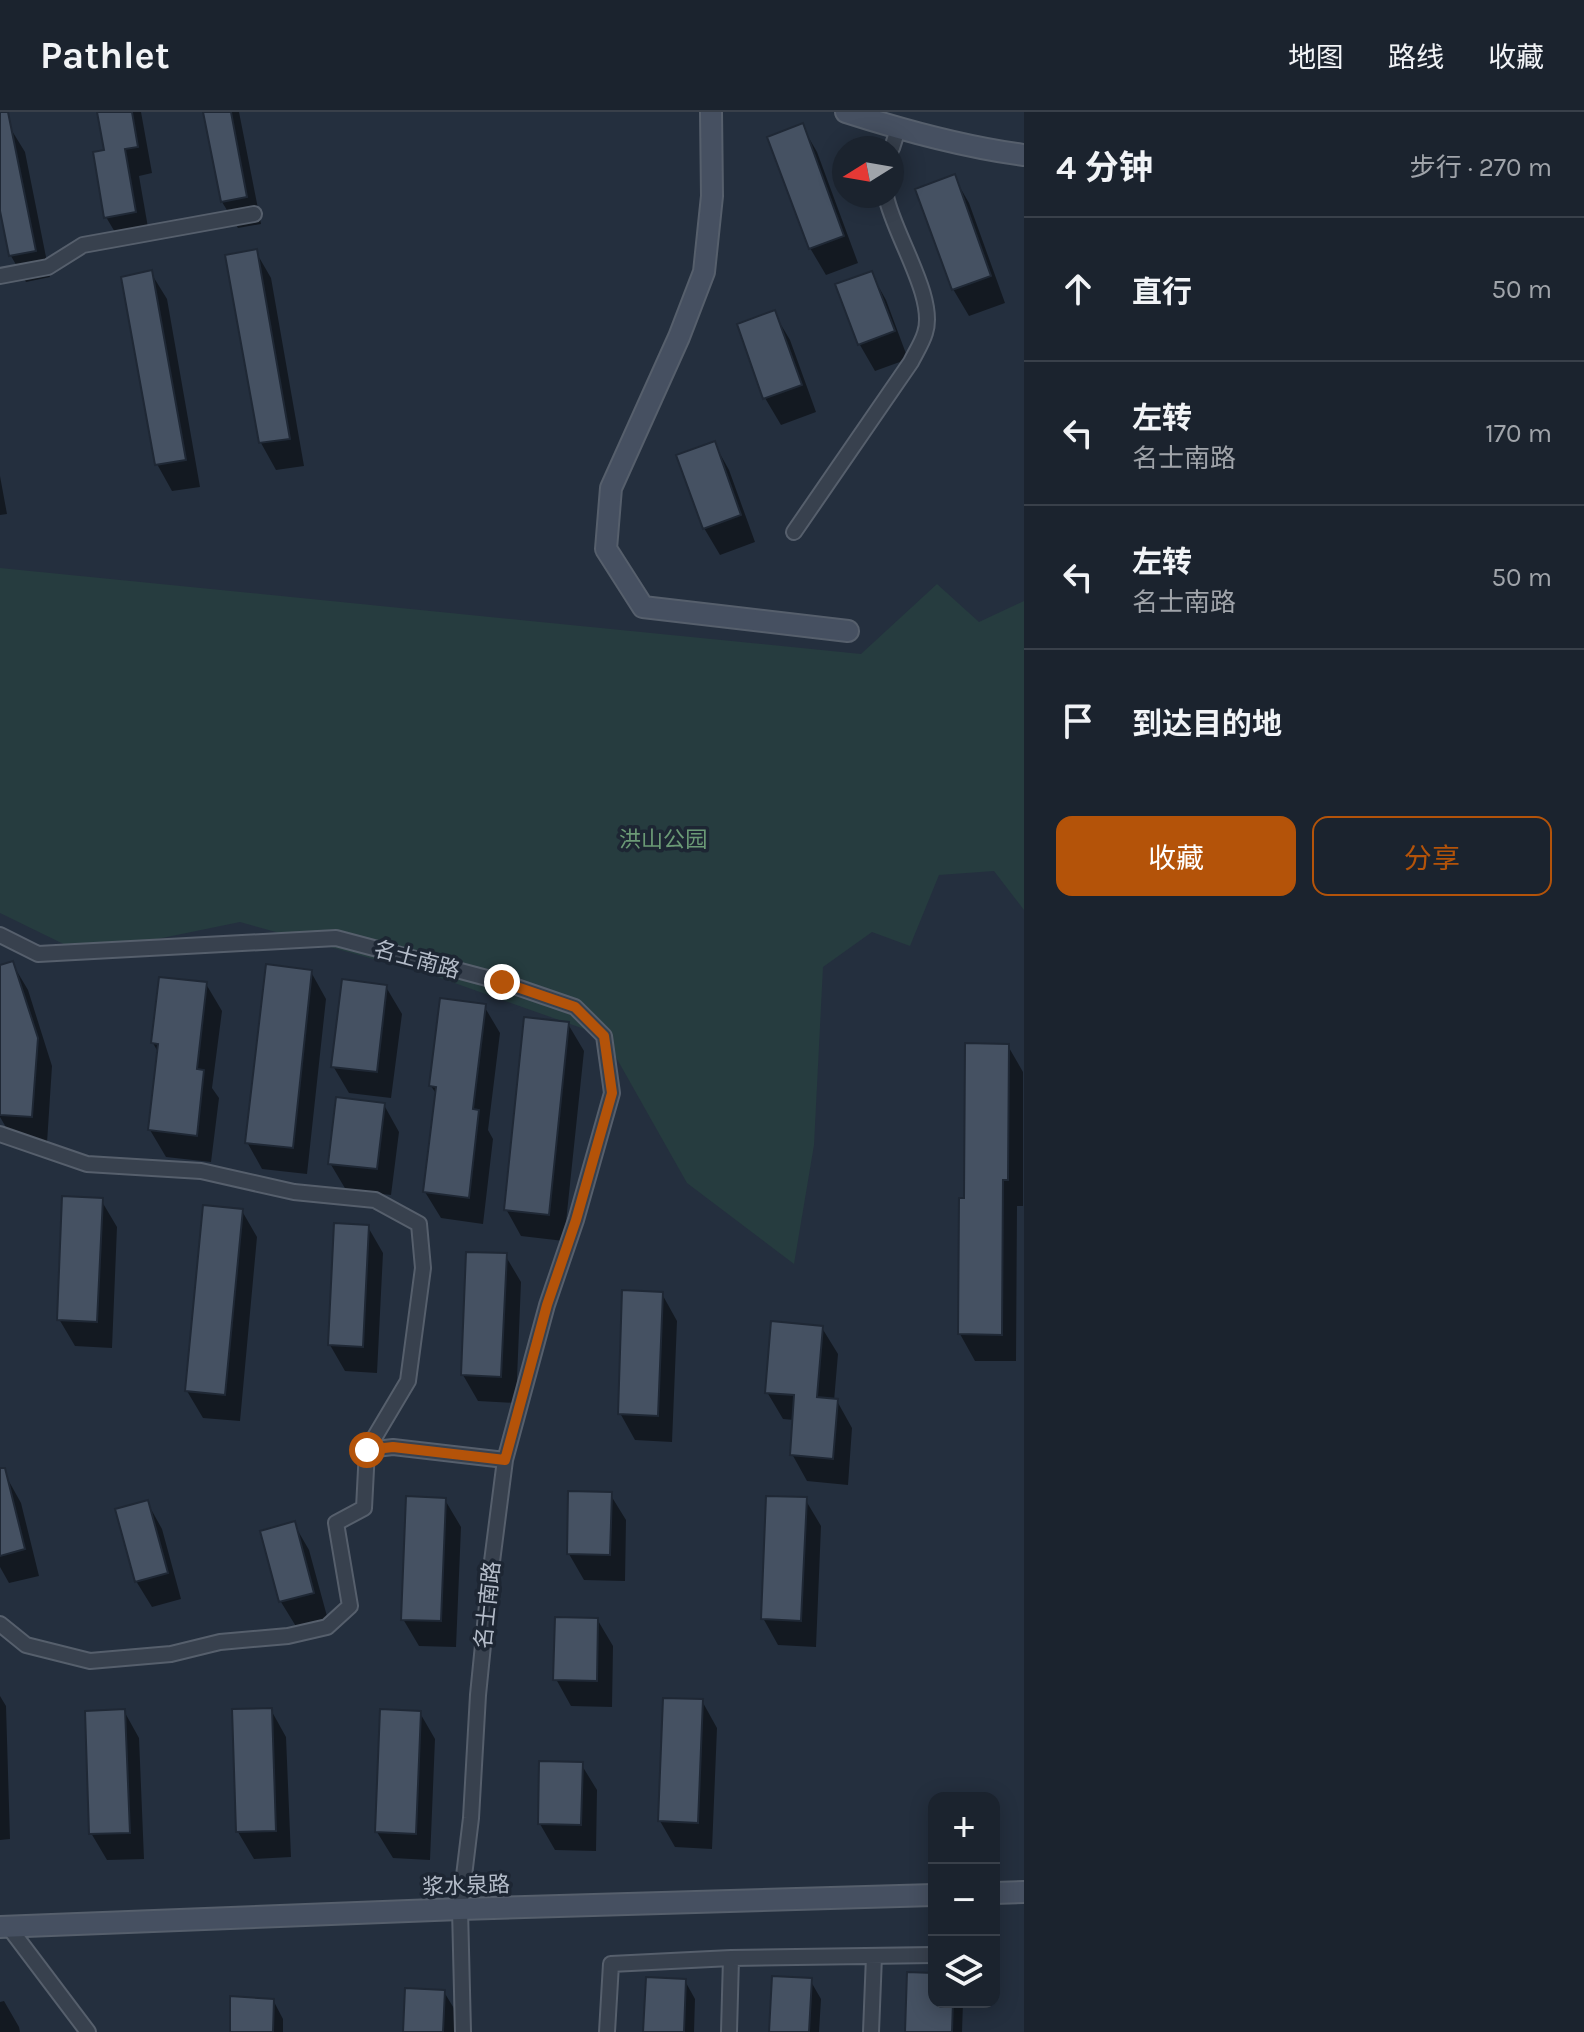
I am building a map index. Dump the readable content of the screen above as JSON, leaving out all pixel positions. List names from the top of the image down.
{
  "streets": {
    "main road": ["浆水泉路"],
    "street": ["名士南路"]
  },
  "crossings": [
    ["名士南路", "浆水泉路"]
  ],
  "parks": ["洪山公园"],
  "north": "left",
  "page": {
    "header": "Pathlet",
    "nav": ["地图", "路线", "收藏"],
    "heading": ["4 分钟", "步行 · 270 m"],
    "list": [
      ["直行", "50 m"],
      ["左转", "名士南路", "170 m"],
      ["左转", "名士南路", "50 m"],
      "到达目的地"
    ],
    "buttons": ["收藏", "分享"],
    "map_buttons": ["+", "−"]
  }
}
